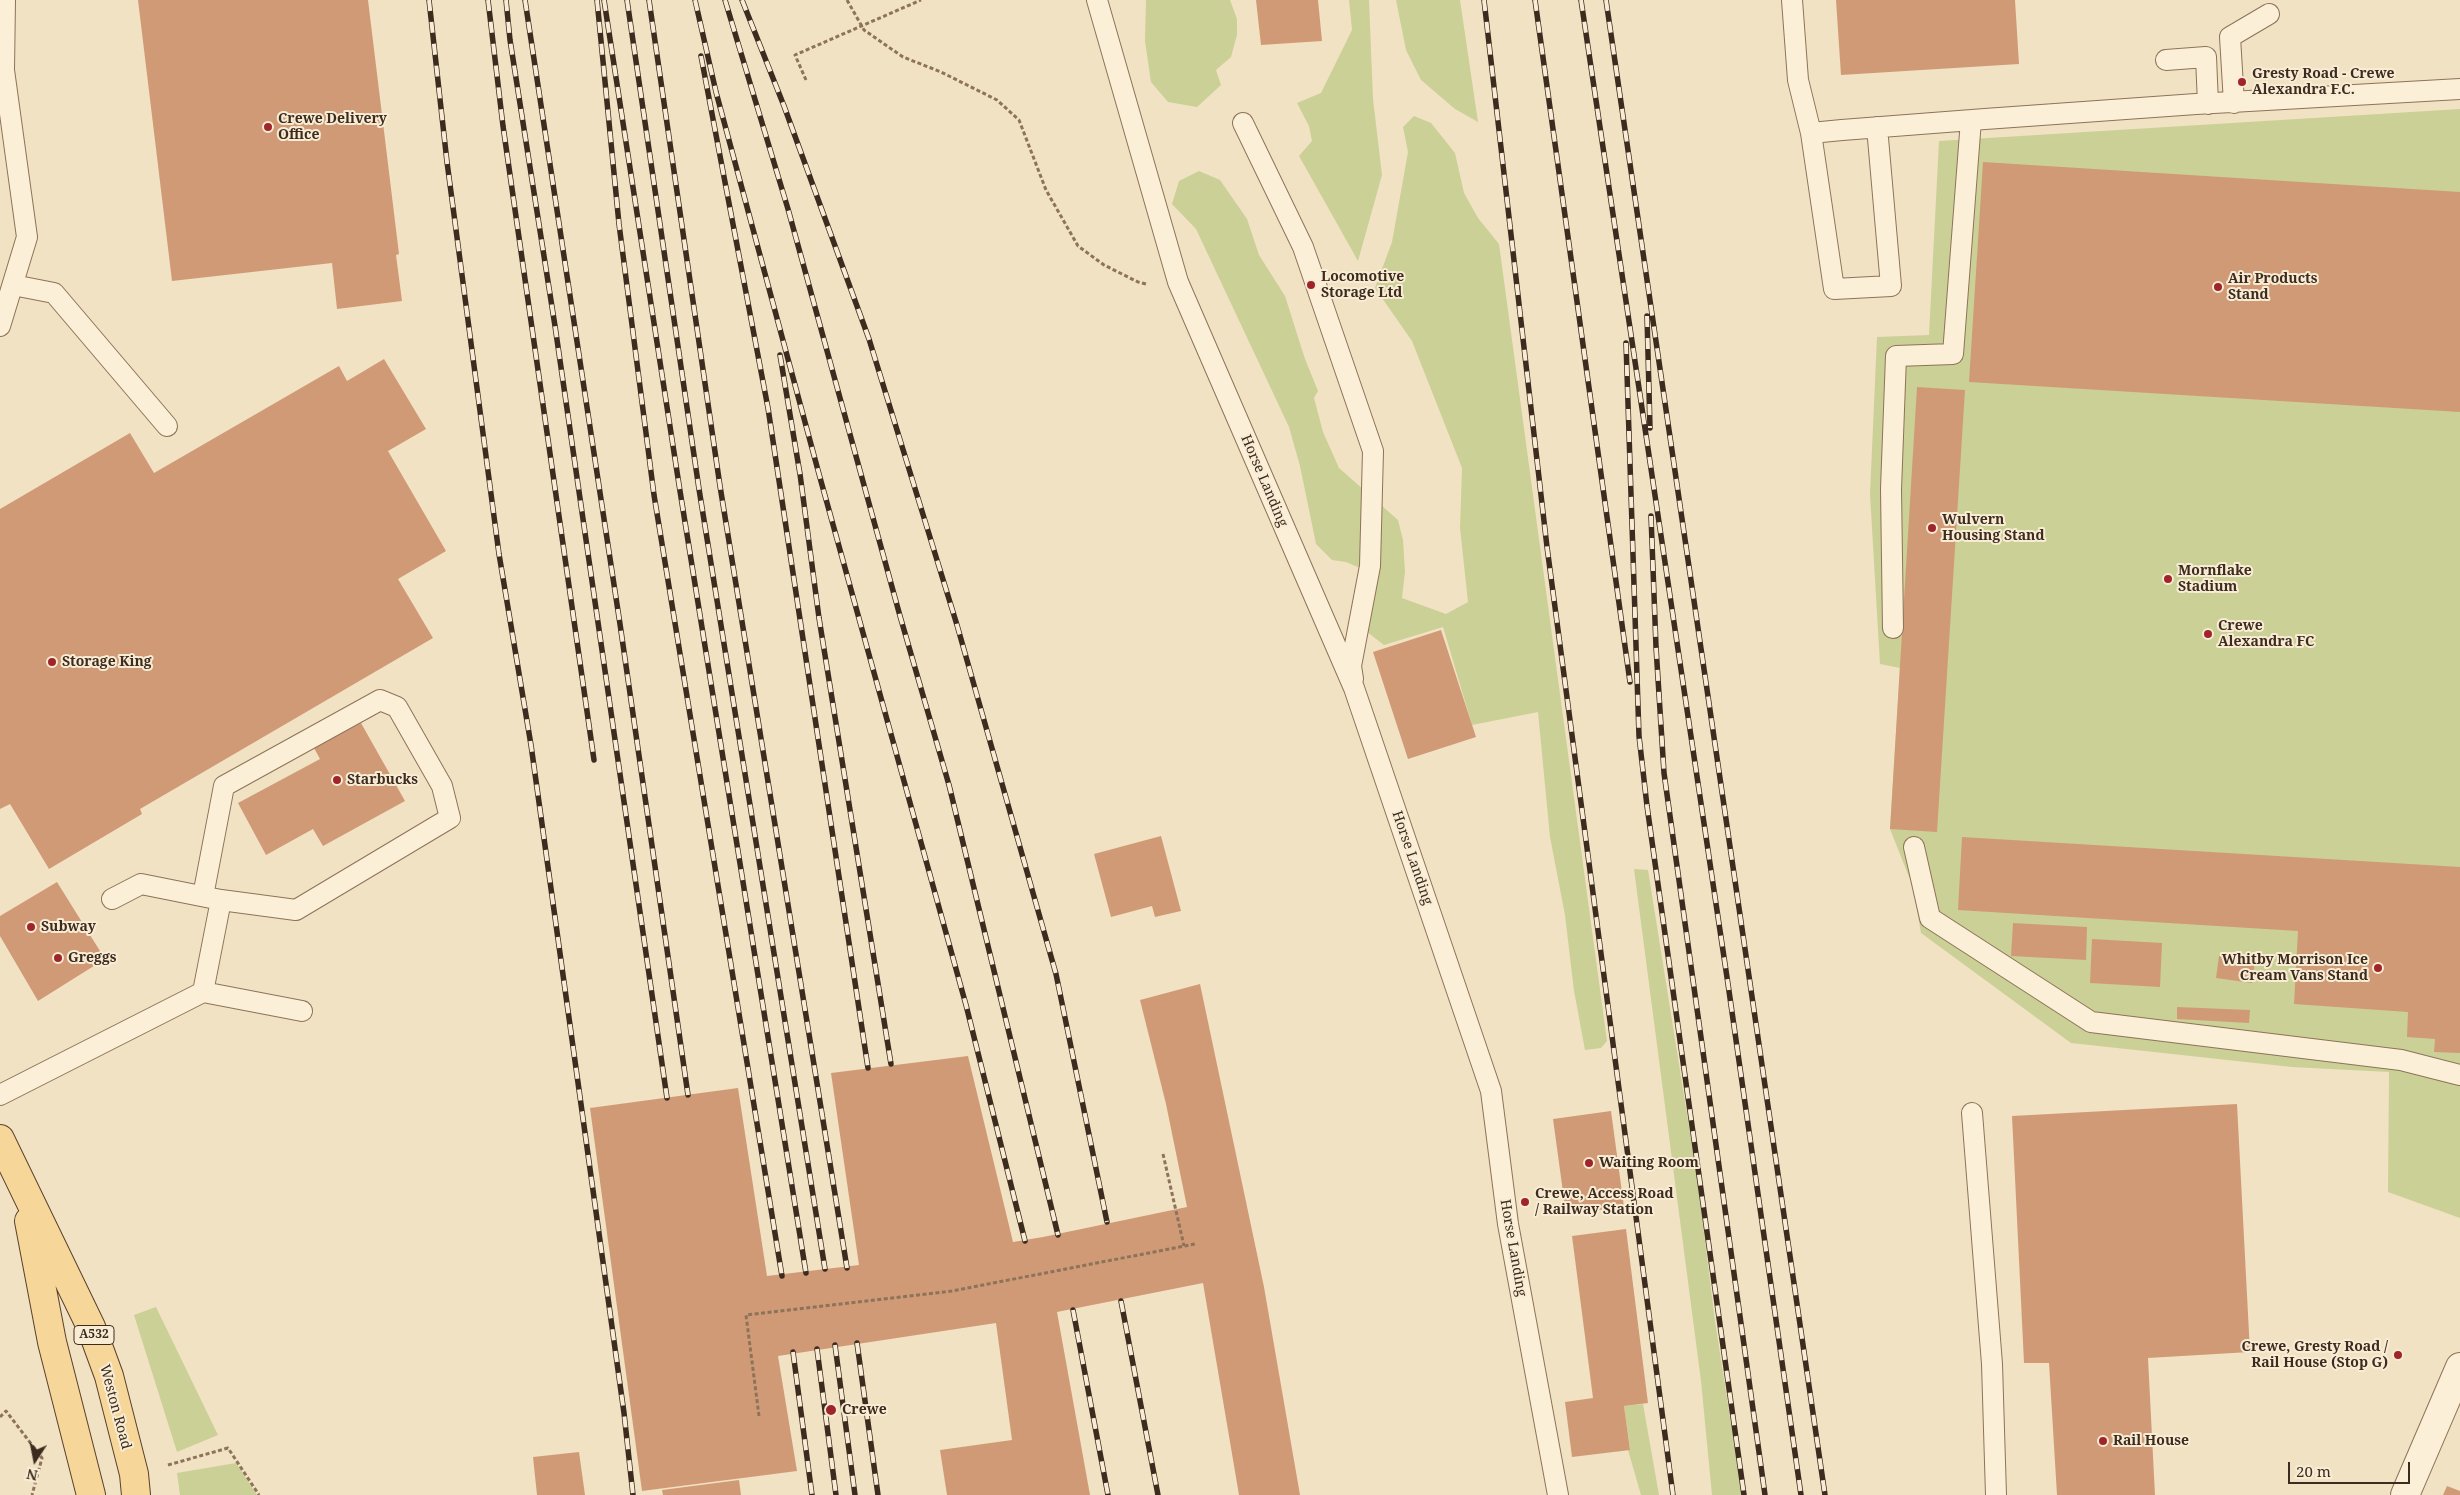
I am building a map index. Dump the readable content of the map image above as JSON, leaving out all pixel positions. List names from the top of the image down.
{
  "streets": {
    "main road": ["A532", "Weston Road"],
    "lane": ["Horse Landing"]
  },
  "places": [
    "Gresty Road - Crewe Alexandra F.C.",
    "Crewe Delivery Office",
    "Locomotive Storage Ltd",
    "Air Products Stand",
    "Wulvern Housing Stand",
    "Mornflake Stadium",
    "Crewe Alexandra FC",
    "Storage King",
    "Starbucks",
    "Subway",
    "Greggs",
    "Whitby Morrison Ice Cream Vans Stand",
    "Waiting Room",
    "Crewe, Access Road / Railway Station",
    "Crewe, Gresty Road / Rail House (Stop G)",
    "Crewe",
    "Rail House"
  ],
  "scale_bar": "20 m",
  "north": "bottom"
}
